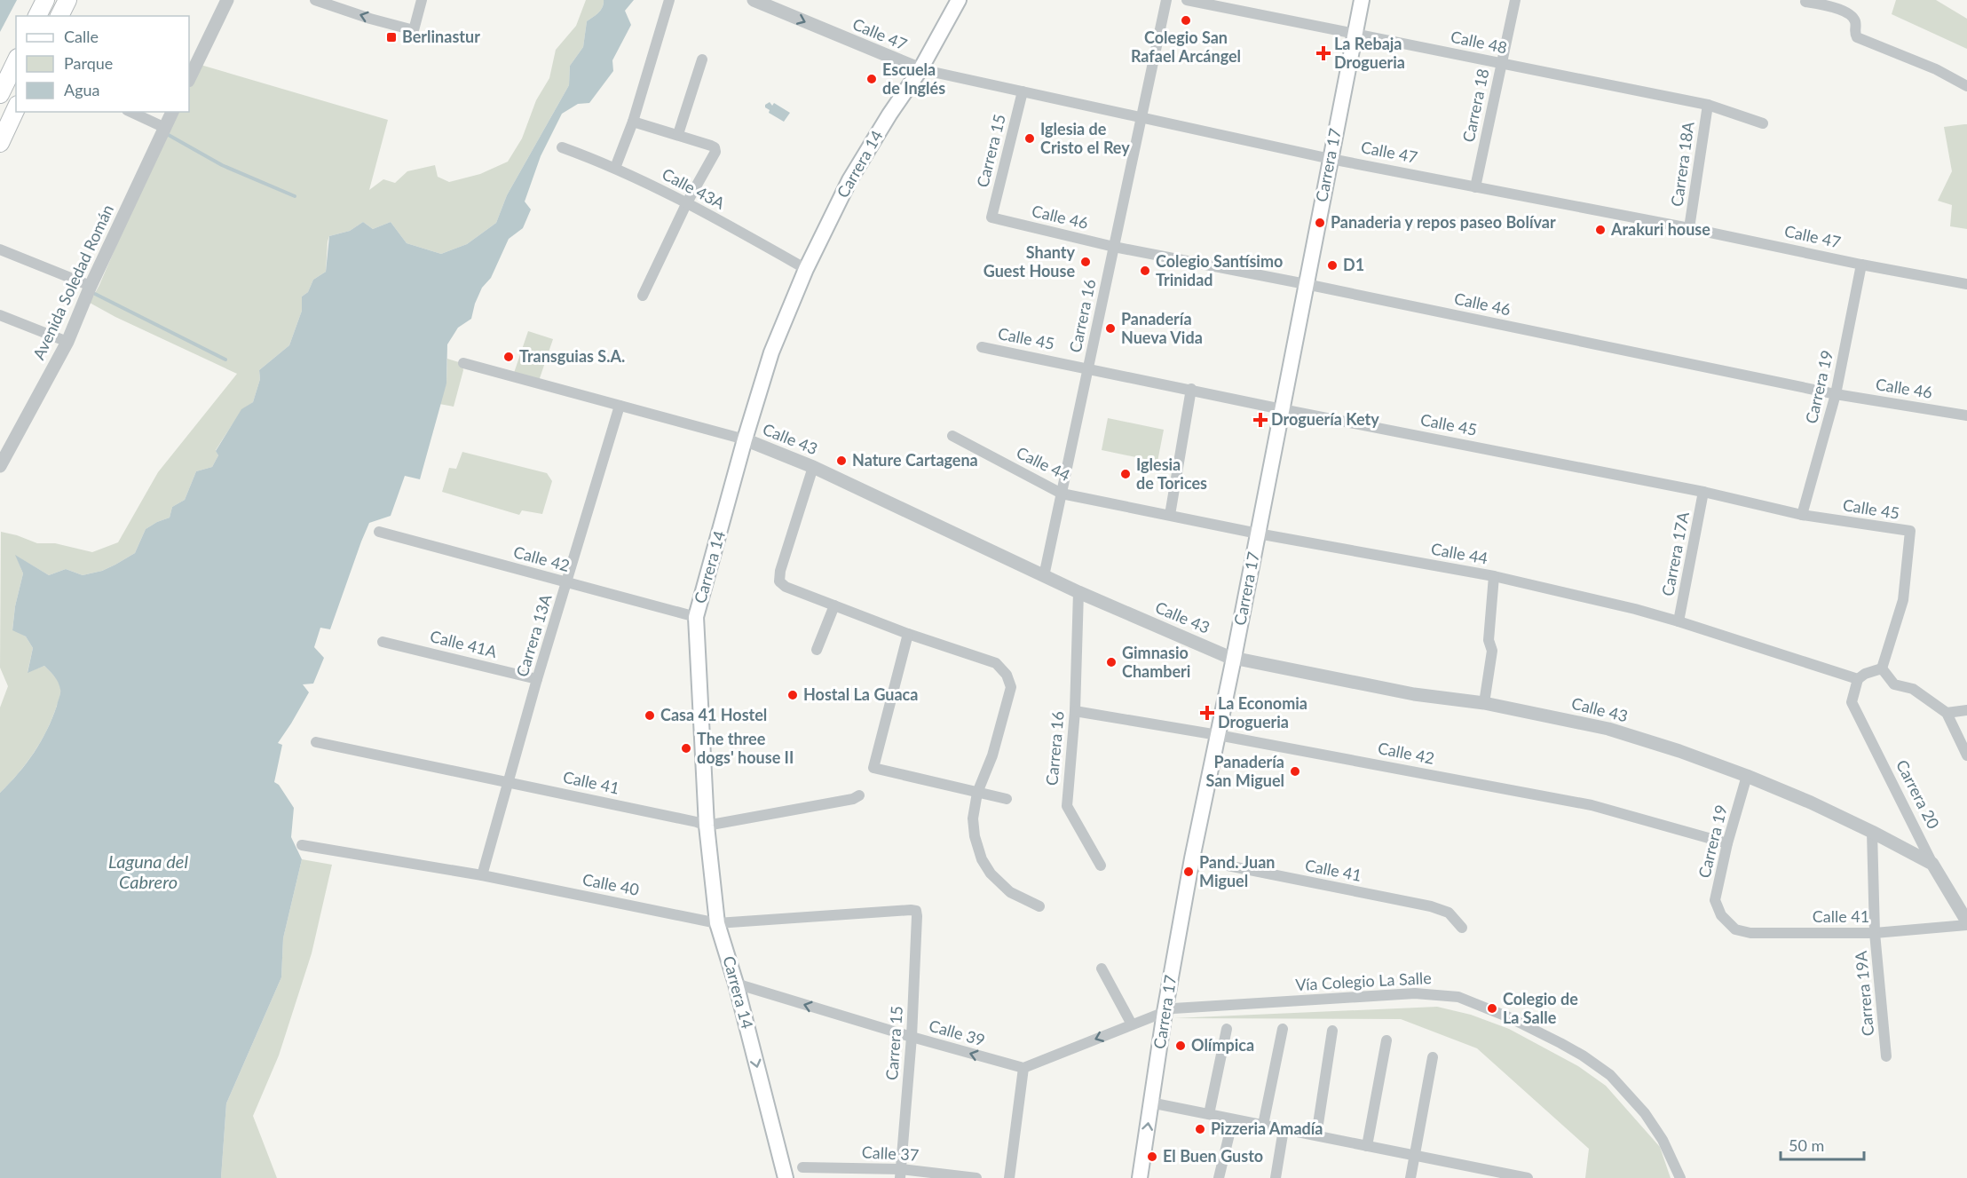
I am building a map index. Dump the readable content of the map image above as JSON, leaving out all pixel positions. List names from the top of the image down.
{
  "streets": {
    "main road": ["Carrera 14", "Carrera 17"],
    "street": [
      "Calle 47",
      "Calle 48",
      "Carrera 18",
      "Carrera 15",
      "Carrera 18A",
      "Calle 43A",
      "Calle 46",
      "Avenida Soledad Román",
      "Carrera 16",
      "Calle 45",
      "Carrera 19",
      "Calle 43",
      "Calle 44",
      "Carrera 17A",
      "Calle 42",
      "Carrera 13A",
      "Calle 41A",
      "Calle 41",
      "Carrera 20",
      "Calle 40",
      "Vía Colegio La Salle",
      "Carrera 19A",
      "Calle 39",
      "Calle 37"
    ]
  },
  "crossings": [
    ["Calle 47", "Carrera 18"],
    ["Calle 47", "Carrera 15"],
    ["Calle 47", "Carrera 14"],
    ["Calle 47", "Carrera 18A"],
    ["Calle 47", "Carrera 17"],
    ["Calle 47", "Carrera 16"],
    ["Calle 47", "Carrera 19"],
    ["Calle 48", "Carrera 18"],
    ["Calle 48", "Carrera 18A"],
    ["Calle 48", "Carrera 17"],
    ["Carrera 15", "Calle 46"],
    ["Carrera 15", "Calle 40"],
    ["Carrera 15", "Calle 39"],
    ["Carrera 15", "Calle 37"],
    ["Carrera 14", "Calle 43A"],
    ["Carrera 14", "Calle 43"],
    ["Carrera 14", "Calle 42"],
    ["Carrera 14", "Calle 41"],
    ["Carrera 14", "Calle 40"],
    ["Carrera 14", "Calle 39"],
    ["Carrera 17", "Calle 46"],
    ["Carrera 17", "Calle 45"],
    ["Carrera 17", "Calle 43"],
    ["Carrera 17", "Calle 44"],
    ["Carrera 17", "Calle 42"],
    ["Carrera 17", "Calle 41"],
    ["Carrera 17", "Vía Colegio La Salle"],
    ["Calle 46", "Carrera 16"],
    ["Calle 46", "Carrera 19"],
    ["Carrera 16", "Calle 45"],
    ["Carrera 16", "Calle 43"],
    ["Carrera 16", "Calle 44"],
    ["Carrera 16", "Calle 42"],
    ["Calle 45", "Carrera 19"],
    ["Calle 45", "Carrera 17A"],
    ["Carrera 19", "Calle 43"],
    ["Carrera 19", "Calle 42"],
    ["Carrera 19", "Calle 41"],
    ["Calle 43", "Carrera 13A"],
    ["Calle 43", "Carrera 20"],
    ["Calle 43", "Carrera 19A"],
    ["Calle 44", "Carrera 17A"],
    ["Calle 44", "Carrera 20"],
    ["Calle 42", "Carrera 13A"],
    ["Carrera 13A", "Calle 41A"],
    ["Carrera 13A", "Calle 41"],
    ["Carrera 13A", "Calle 40"],
    ["Calle 41", "Carrera 20"],
    ["Calle 41", "Carrera 19A"]
  ],
  "one_way": ["Calle 39"],
  "water": ["Laguna del Cabrero"],
  "places": {
    "other": [
      "Colegio San Rafael Arcángel",
      "Escuela de Inglés",
      "Iglesia de Cristo el Rey",
      "Panaderia y repos paseo Bolívar",
      "Arakuri house",
      "Shanty Guest House",
      "D1",
      "Colegio Santísimo Trinidad",
      "Panadería Nueva Vida",
      "Transguias S.A.",
      "Nature Cartagena",
      "Iglesia de Torices",
      "Gimnasio Chamberi",
      "Hostal La Guaca",
      "Casa 41 Hostel",
      "The three dogs' house II",
      "Panadería San Miguel",
      "Pand. Juan Miguel",
      "Colegio de La Salle",
      "Olímpica",
      "Pizzeria Amadía",
      "El Buen Gusto"
    ],
    "transit": ["Berlinastur"],
    "health": ["La Rebaja Drogueria", "Droguería Kety", "La Economia Drogueria"]
  },
  "legend": ["Calle", "Parque", "Agua"],
  "scale_bar": "50 m"
}
